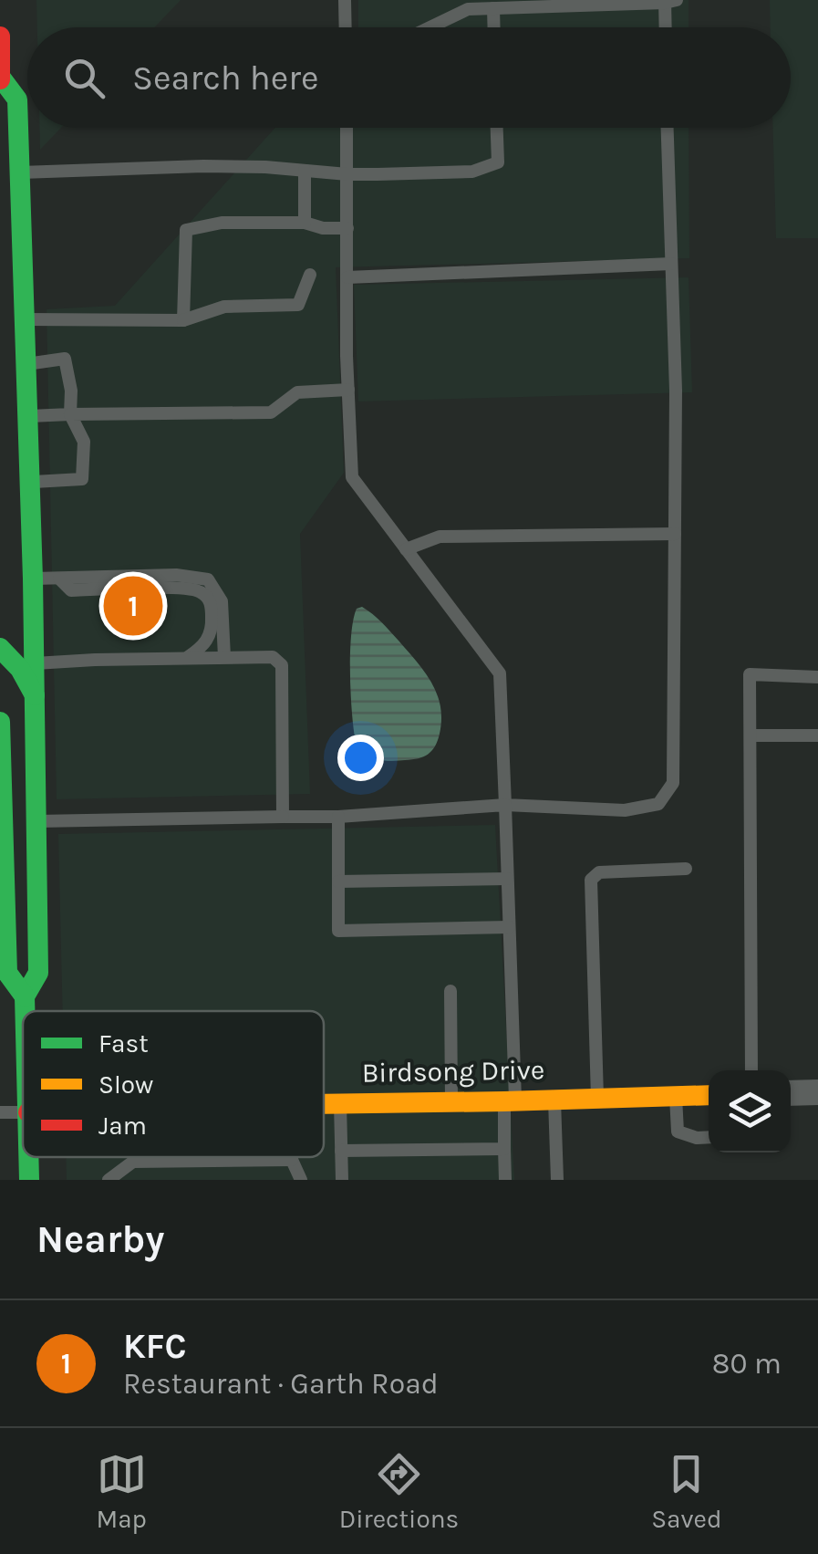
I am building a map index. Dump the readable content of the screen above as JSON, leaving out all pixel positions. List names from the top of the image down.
{
  "streets": {
    "main road": ["Birdsong Drive"]
  },
  "legend": ["Fast", "Slow", "Jam"],
  "page": {
    "search": "Search here",
    "pins": "1",
    "heading": "Nearby",
    "list": [
      {
        "mark": "1",
        "name": "KFC",
        "note": "Restaurant · Garth Road",
        "value": "80 m"
      }
    ],
    "nav": ["Map", "Directions", "Saved"]
  }
}
